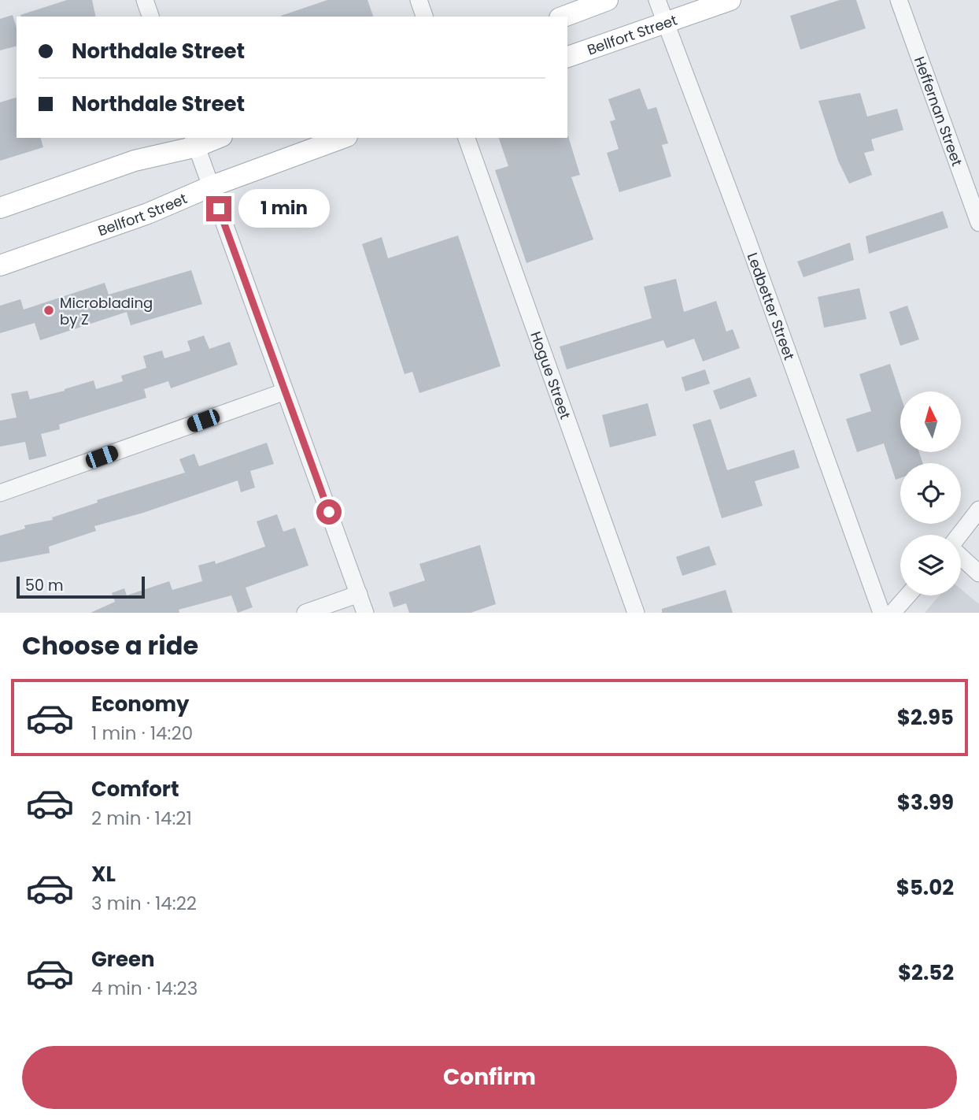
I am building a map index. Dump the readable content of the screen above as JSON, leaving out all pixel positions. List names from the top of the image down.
{
  "streets": {
    "main road": ["Bellfort Street"],
    "street": ["Heffernan Street", "Ledbetter Street", "Hogue Street"]
  },
  "crossings": [
    ["Bellfort Street", "Ledbetter Street"]
  ],
  "places": ["Microblading by Z"],
  "scale_bar": "50 m",
  "north": "top",
  "page": {
    "banner": ["Northdale Street", "Northdale Street"],
    "bubble": "1 min",
    "scale": "50 m",
    "heading": "Choose a ride",
    "list": [
      {
        "name": "Economy",
        "note": "1 min · 14:20",
        "value": "$2.95"
      },
      {
        "name": "Comfort",
        "note": "2 min · 14:21",
        "value": "$3.99"
      },
      {
        "name": "XL",
        "note": "3 min · 14:22",
        "value": "$5.02"
      },
      {
        "name": "Green",
        "note": "4 min · 14:23",
        "value": "$2.52"
      }
    ],
    "buttons": "Confirm"
  }
}
